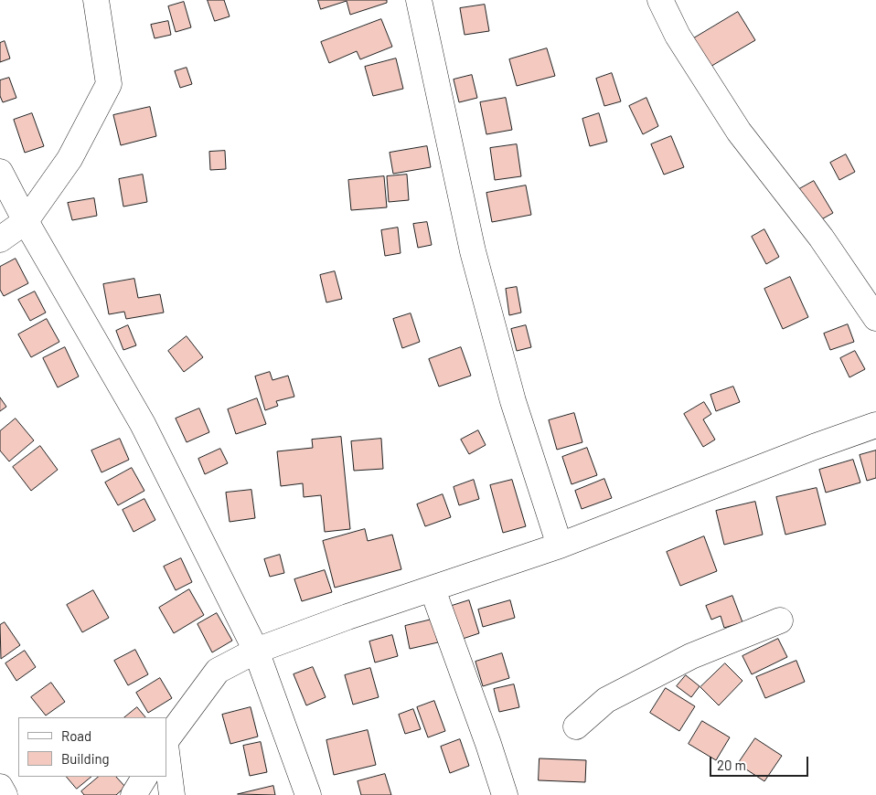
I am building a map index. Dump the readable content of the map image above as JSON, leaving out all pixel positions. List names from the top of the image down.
{
  "legend": ["Road", "Building"],
  "scale_bar": "20 m"
}
